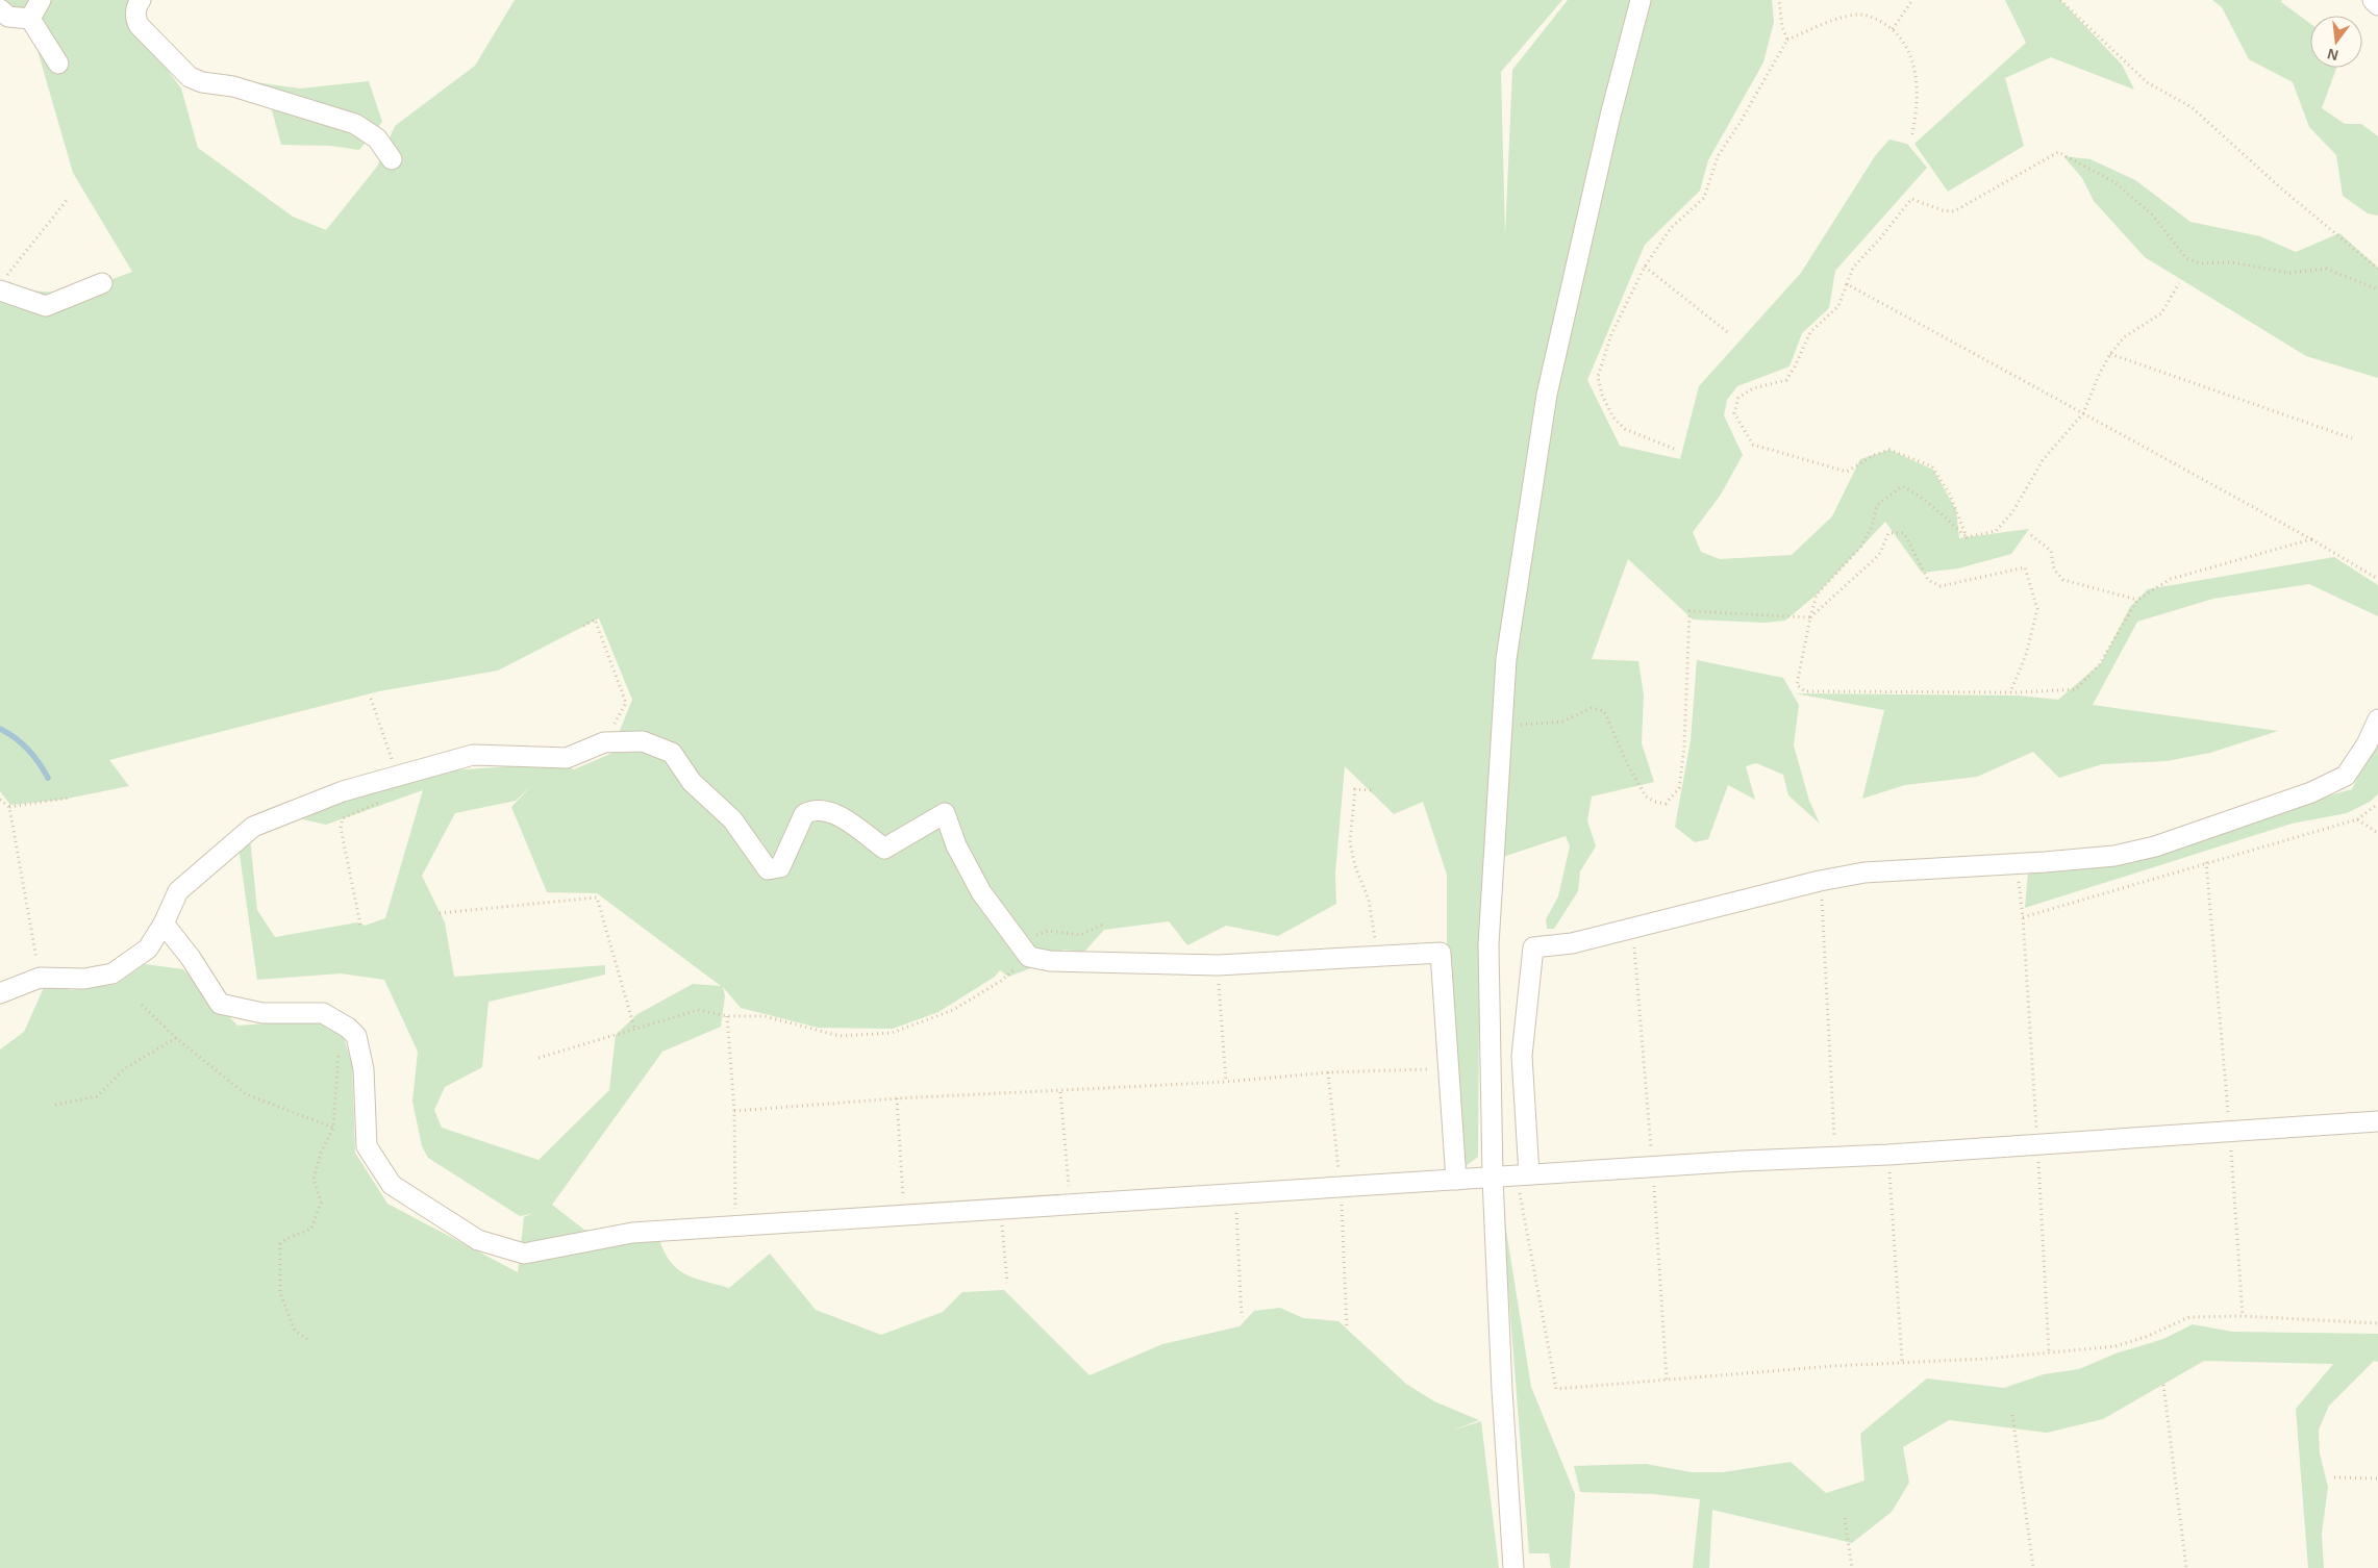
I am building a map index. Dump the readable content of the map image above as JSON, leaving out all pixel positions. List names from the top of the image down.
{
  "north": "bottom"
}
